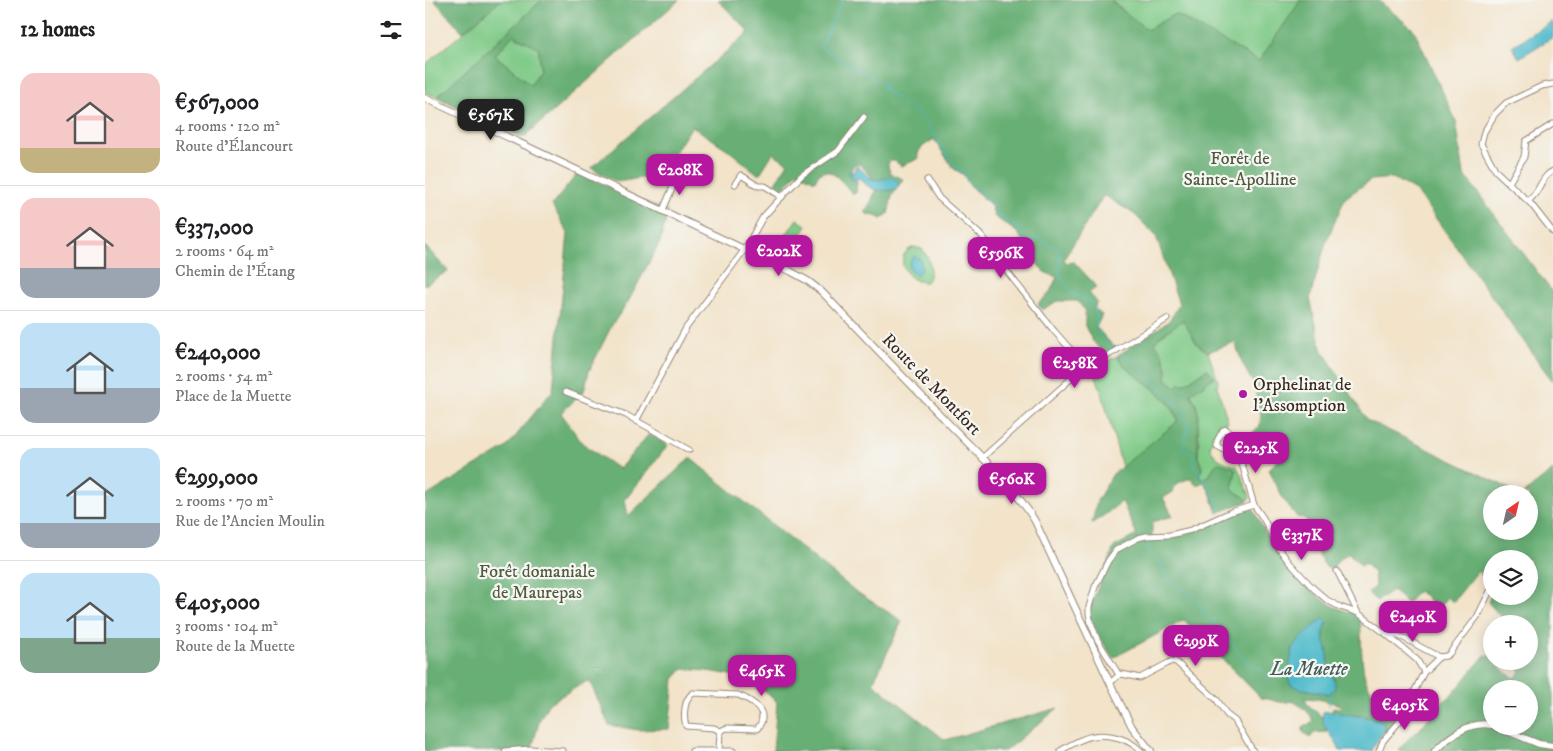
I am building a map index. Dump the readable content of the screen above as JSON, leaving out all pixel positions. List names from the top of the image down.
{
  "streets": {
    "street": ["Route de Montfort"]
  },
  "water": ["La Muette"],
  "parks": ["Forêt de Sainte-Apolline", "Forêt domaniale de Maurepas"],
  "places": ["Orphelinat de l'Assomption"],
  "north": "top right",
  "page": {
    "heading": "12 homes",
    "list": [
      {
        "name": "€567,000",
        "note": "4 rooms · 120 m² · Route d'Élancourt"
      },
      {
        "name": "€337,000",
        "note": "2 rooms · 64 m² · Chemin de l'Étang"
      },
      {
        "name": "€240,000",
        "note": "2 rooms · 54 m² · Place de la Muette"
      },
      {
        "name": "€299,000",
        "note": "2 rooms · 70 m² · Rue de l'Ancien Moulin"
      },
      {
        "name": "€405,000",
        "note": "3 rooms · 104 m² · Route de la Muette"
      }
    ],
    "price": [
      "€567K",
      "€208K",
      "€202K",
      "€596K",
      "€258K",
      "€225K",
      "€560K",
      "€337K",
      "€240K",
      "€299K",
      "€465K",
      "€405K"
    ],
    "map_buttons": ["+", "−"]
  }
}
